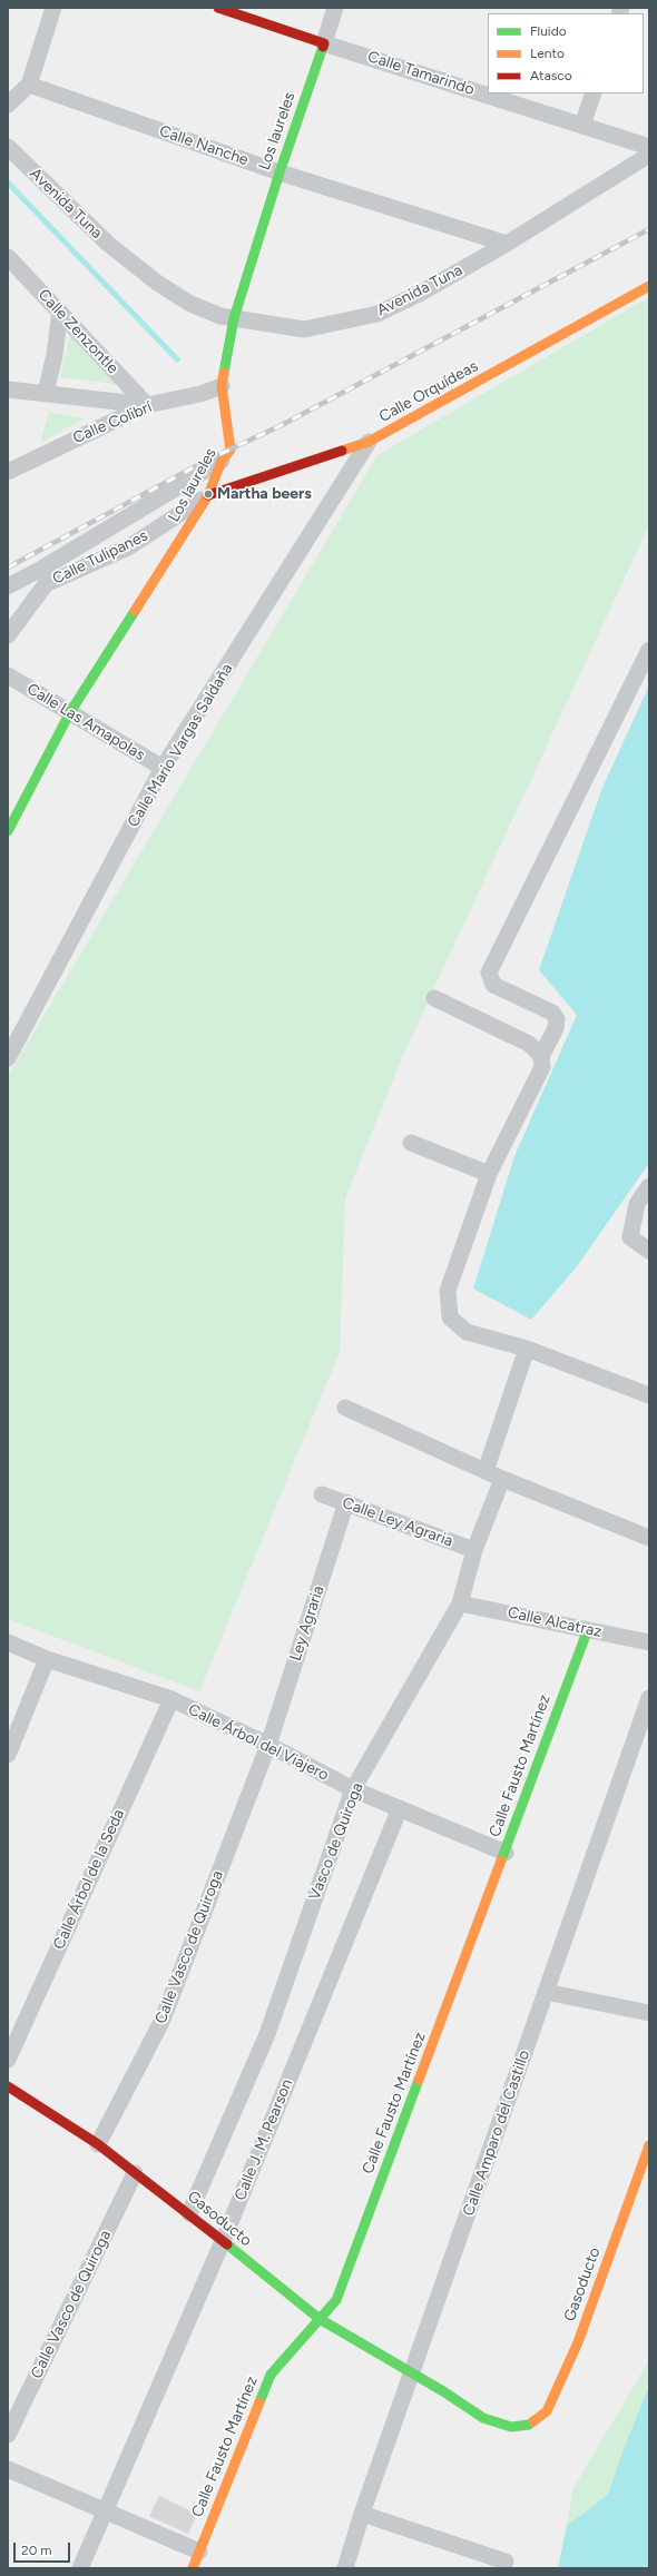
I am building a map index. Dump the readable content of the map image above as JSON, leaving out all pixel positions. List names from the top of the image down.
{
  "streets": {
    "street": [
      "Calle Tamarindo",
      "Los laureles",
      "Calle Nanche",
      "Avenida Tuna",
      "Calle Zenzontle",
      "Calle Orquídeas",
      "Calle Colibrí",
      "Calle Tulipanes",
      "Calle Las Amapolas",
      "Calle Mario Vargas Saldaña",
      "Calle Ley Agraria",
      "Calle Alcatraz",
      "Ley Agraria",
      "Calle Árbol del Viajero",
      "Calle Fausto Martínez",
      "Vasco de Quiroga",
      "Calle Árbol de la Seda",
      "Calle Vasco de Quiroga",
      "Calle Amparo del Castillo",
      "Calle J. M. Pearson",
      "Gasoducto"
    ]
  },
  "crossings": [
    ["Calle Tamarindo", "Los laureles"],
    ["Los laureles", "Calle Nanche"],
    ["Los laureles", "Avenida Tuna"],
    ["Los laureles", "Calle Orquídeas"],
    ["Los laureles", "Calle Colibrí"],
    ["Los laureles", "Calle Tulipanes"],
    ["Los laureles", "Calle Las Amapolas"],
    ["Calle Nanche", "Avenida Tuna"],
    ["Calle Zenzontle", "Calle Colibrí"],
    ["Calle Orquídeas", "Calle Tulipanes"],
    ["Calle Orquídeas", "Calle Mario Vargas Saldaña"],
    ["Calle Las Amapolas", "Calle Mario Vargas Saldaña"],
    ["Calle Ley Agraria", "Ley Agraria"],
    ["Calle Ley Agraria", "Vasco de Quiroga"],
    ["Calle Alcatraz", "Calle Fausto Martínez"],
    ["Calle Alcatraz", "Vasco de Quiroga"],
    ["Ley Agraria", "Calle Árbol del Viajero"],
    ["Ley Agraria", "Calle Vasco de Quiroga"],
    ["Calle Árbol del Viajero", "Calle Fausto Martínez"],
    ["Calle Árbol del Viajero", "Vasco de Quiroga"],
    ["Calle Árbol del Viajero", "Calle Árbol de la Seda"],
    ["Calle Árbol del Viajero", "Calle Vasco de Quiroga"],
    ["Calle Árbol del Viajero", "Calle J. M. Pearson"],
    ["Calle Fausto Martínez", "Gasoducto"],
    ["Vasco de Quiroga", "Gasoducto"],
    ["Calle Vasco de Quiroga", "Gasoducto"],
    ["Calle Amparo del Castillo", "Gasoducto"],
    ["Calle J. M. Pearson", "Gasoducto"]
  ],
  "places": ["Martha beers"],
  "legend": ["Fluido", "Lento", "Atasco"],
  "scale_bar": "20 m"
}
